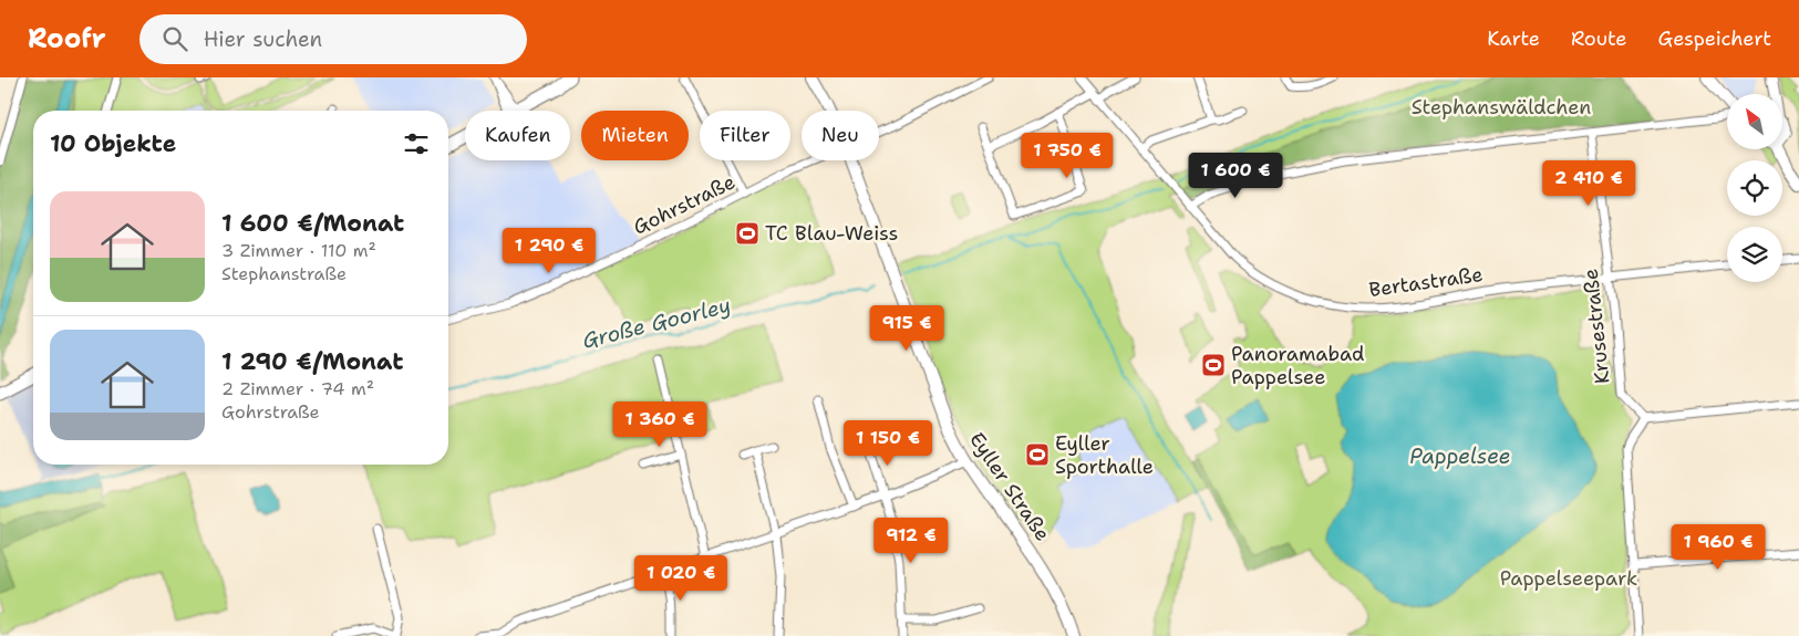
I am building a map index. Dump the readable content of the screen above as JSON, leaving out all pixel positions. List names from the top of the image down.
{
  "streets": {
    "main road": ["Eyller Straße"],
    "street": ["Gohrstraße", "Bertastraße", "Krusestraße"]
  },
  "crossings": [
    ["Bertastraße", "Krusestraße"]
  ],
  "water": ["Große Goorley", "Pappelsee"],
  "parks": ["Stephanswäldchen", "Pappelseepark"],
  "places": {
    "sports": ["TC Blau-Weiss", "Panoramabad Pappelsee", "Eyller Sporthalle"]
  },
  "north": "top left",
  "page": {
    "header": "Roofr",
    "search": "Hier suchen",
    "nav": ["Karte", "Route", "Gespeichert"],
    "chip": [
      "Kaufen",
      "Mieten",
      "Filter",
      "Neu"
    ],
    "heading": "10 Objekte",
    "price": [
      "1 750 €",
      "1 600 €",
      "2 410 €",
      "1 290 €",
      "915 €",
      "1 360 €",
      "1 150 €",
      "912 €",
      "1 960 €",
      "1 020 €"
    ],
    "list": [
      {
        "name": "1 600 €/Monat",
        "note": "3 Zimmer · 110 m² · Stephanstraße"
      },
      {
        "name": "1 290 €/Monat",
        "note": "2 Zimmer · 74 m² · Gohrstraße"
      }
    ]
  }
}
